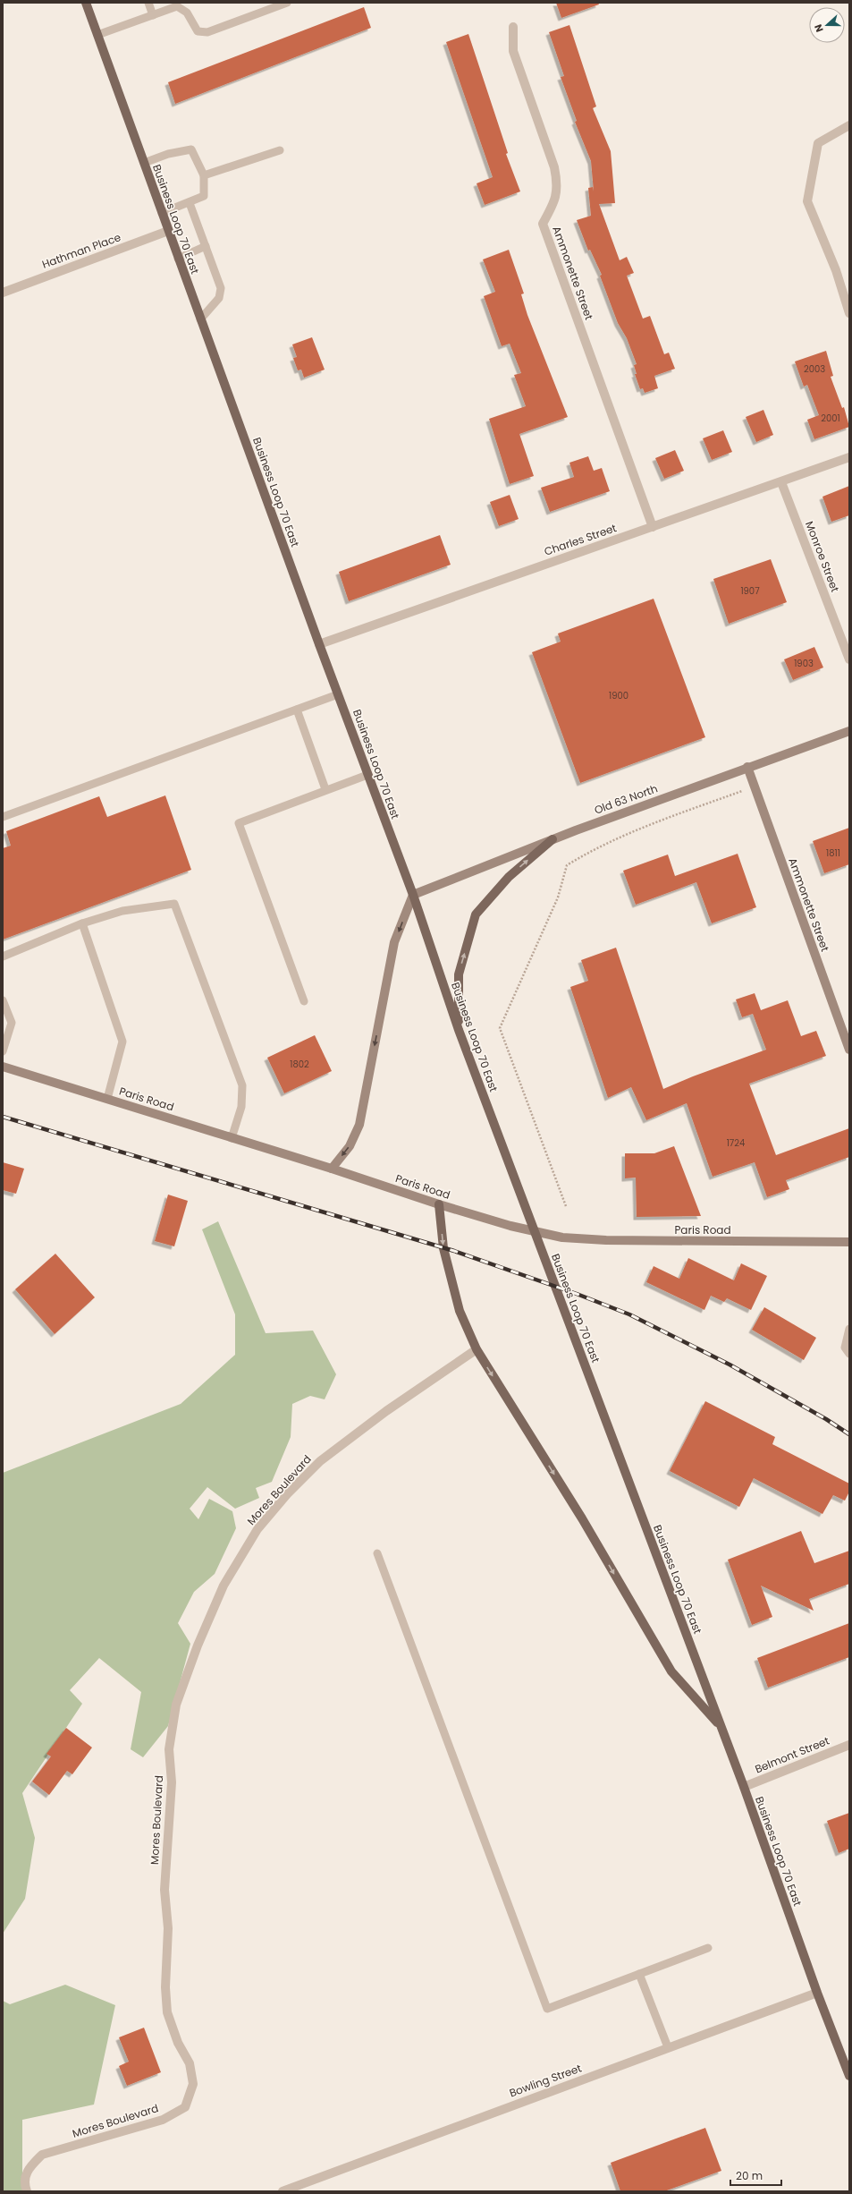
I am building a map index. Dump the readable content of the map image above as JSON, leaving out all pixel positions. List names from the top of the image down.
{
  "streets": {
    "main road": [
      "Business Loop 70 East",
      "Ammonette Street",
      "Old 63 North",
      "Paris Road"
    ],
    "street": [
      "Hathman Place",
      "Charles Street",
      "Monroe Street",
      "Mores Boulevard",
      "Belmont Street",
      "Bowling Street"
    ]
  },
  "crossings": [
    ["Business Loop 70 East", "Hathman Place"],
    ["Business Loop 70 East", "Charles Street"],
    ["Business Loop 70 East", "Old 63 North"],
    ["Business Loop 70 East", "Belmont Street"],
    ["Business Loop 70 East", "Bowling Street"],
    ["Ammonette Street", "Charles Street"],
    ["Ammonette Street", "Old 63 North"],
    ["Charles Street", "Monroe Street"]
  ],
  "house_numbers": [
    "2003",
    "2001",
    "1907",
    "1903",
    "1900",
    "1811",
    "1802",
    "1724"
  ],
  "scale_bar": "20 m",
  "north": "left"
}
